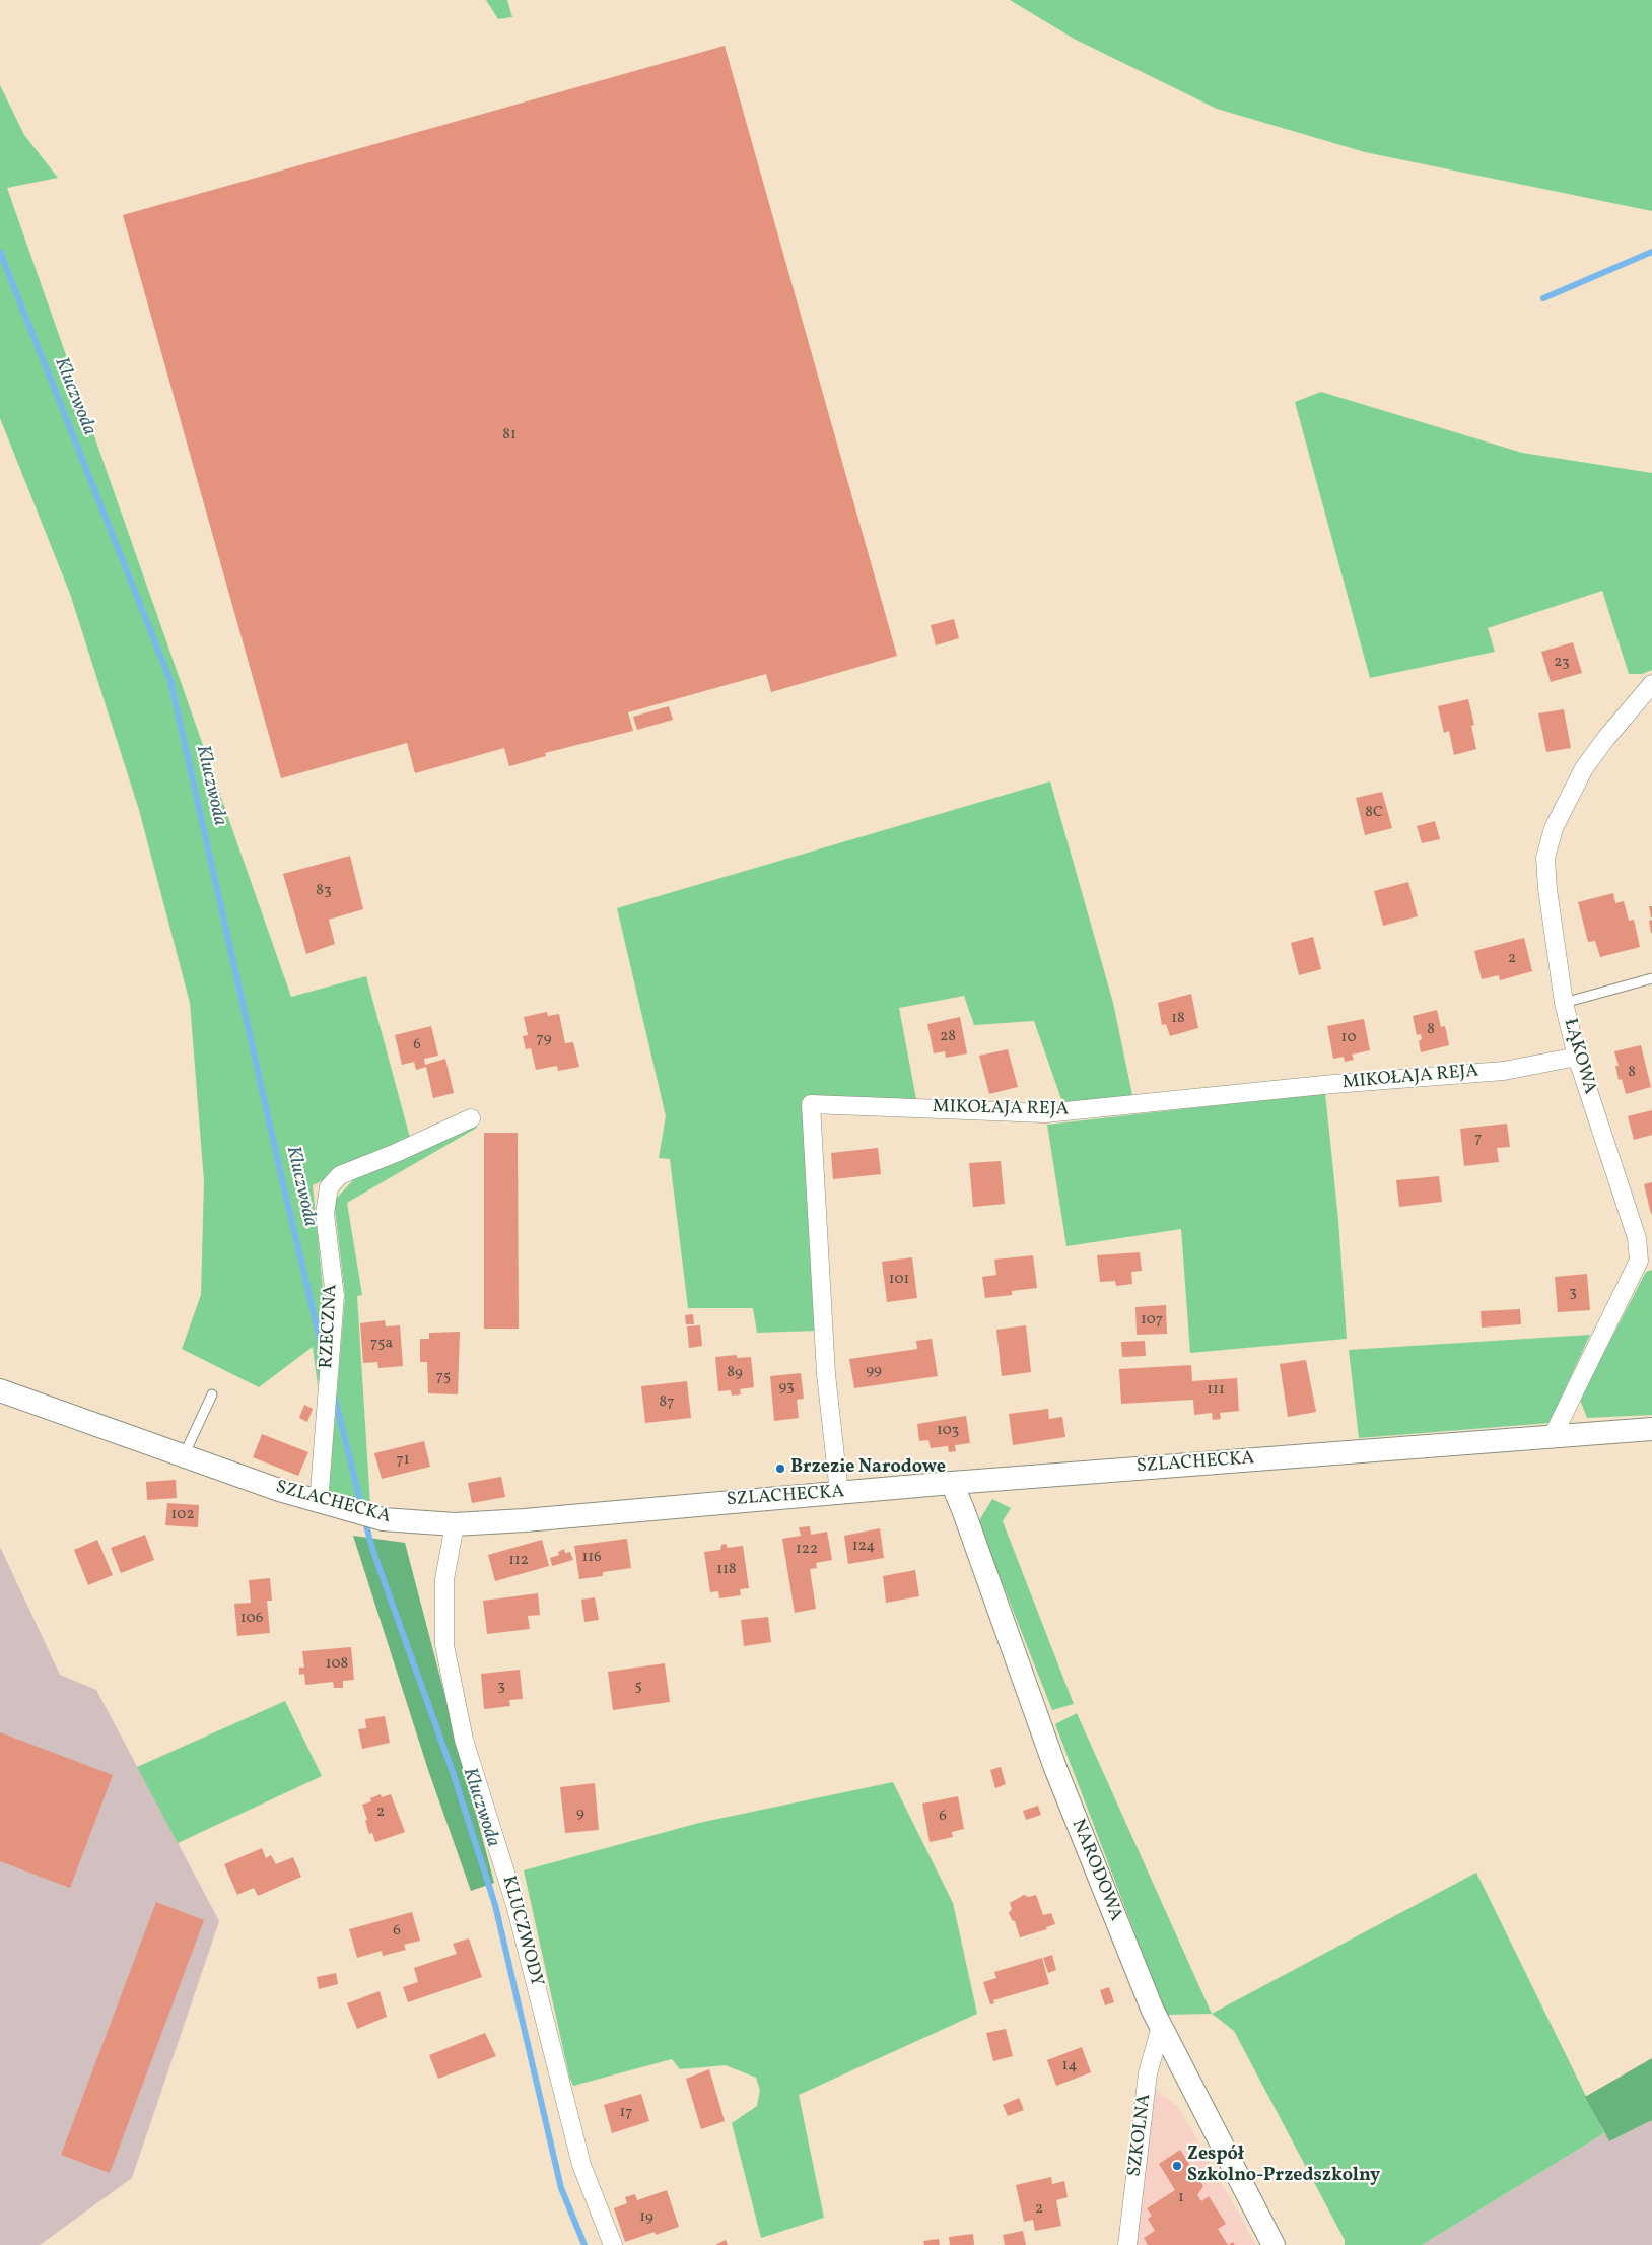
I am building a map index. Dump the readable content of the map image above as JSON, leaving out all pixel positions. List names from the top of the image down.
{
  "streets": {
    "street": [
      "ŁĄKOWA",
      "MIKOŁAJA REJA",
      "RZECZNA",
      "SZLACHECKA",
      "NARODOWA",
      "KLUCZWODY",
      "SZKOLNA"
    ]
  },
  "crossings": [
    ["ŁĄKOWA", "MIKOŁAJA REJA"],
    ["ŁĄKOWA", "SZLACHECKA"],
    ["MIKOŁAJA REJA", "SZLACHECKA"],
    ["RZECZNA", "SZLACHECKA"],
    ["SZLACHECKA", "NARODOWA"],
    ["SZLACHECKA", "KLUCZWODY"],
    ["NARODOWA", "SZKOLNA"]
  ],
  "water": ["Kluczwoda"],
  "places": ["Brzezie Narodowe", "Zespół Szkolno-Przedszkolny"],
  "house_numbers": [
    "81",
    "23",
    "8C",
    "83",
    "2",
    "18",
    "8",
    "28",
    "10",
    "79",
    "6",
    "8",
    "7",
    "101",
    "3",
    "107",
    "75a",
    "99",
    "89",
    "75",
    "93",
    "111",
    "87",
    "103",
    "71",
    "102",
    "124",
    "122",
    "116",
    "112",
    "118",
    "106",
    "108",
    "3",
    "5",
    "2",
    "9",
    "6",
    "6",
    "14",
    "17",
    "1",
    "2",
    "19"
  ]
}
